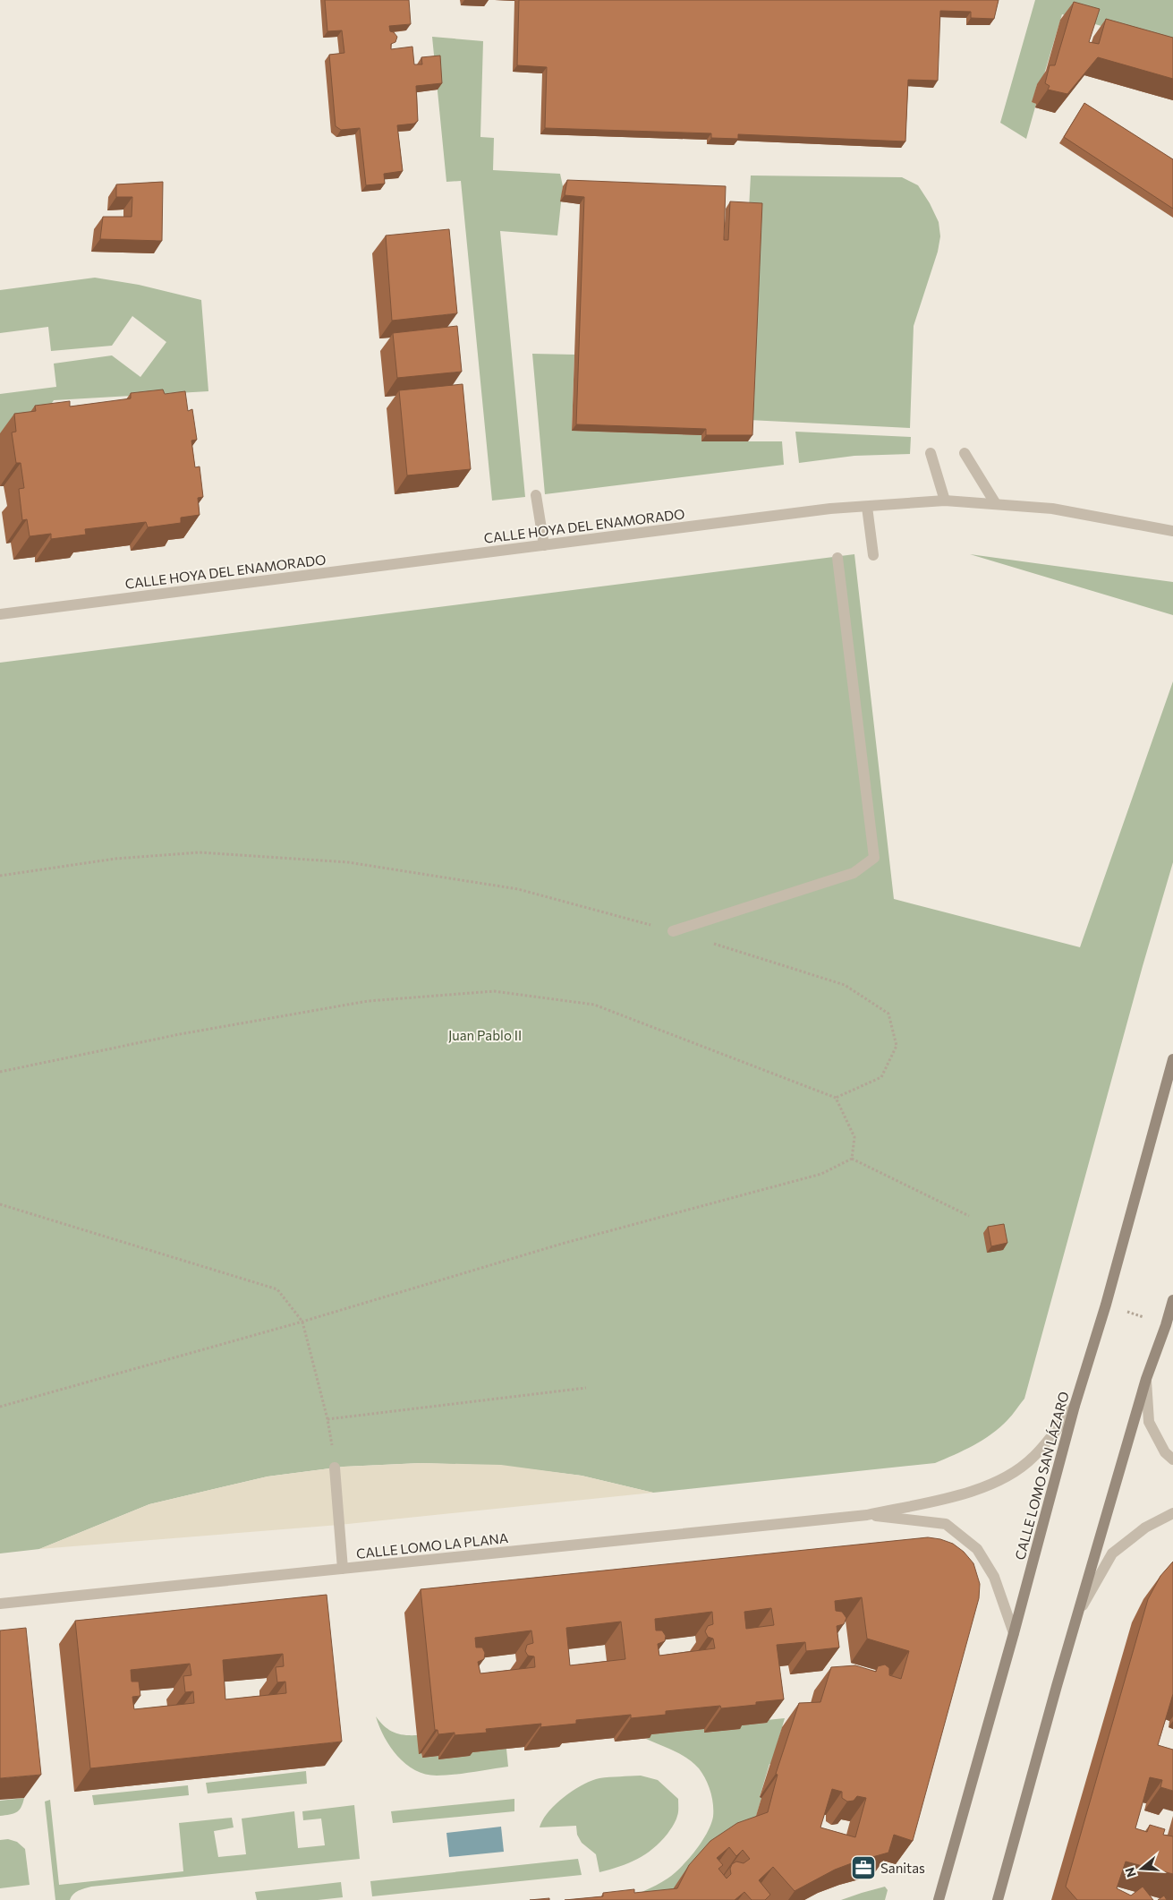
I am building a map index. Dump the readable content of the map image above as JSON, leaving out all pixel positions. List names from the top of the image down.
{
  "streets": {
    "street": ["CALLE HOYA DEL ENAMORADO", "CALLE LOMO SAN LÁZARO", "CALLE LOMO LA PLANA"]
  },
  "crossings": [
    ["CALLE LOMO SAN LÁZARO", "CALLE LOMO LA PLANA"]
  ],
  "parks": ["Juan Pablo II"],
  "places": {
    "office": ["Sanitas"]
  },
  "north": "left"
}
